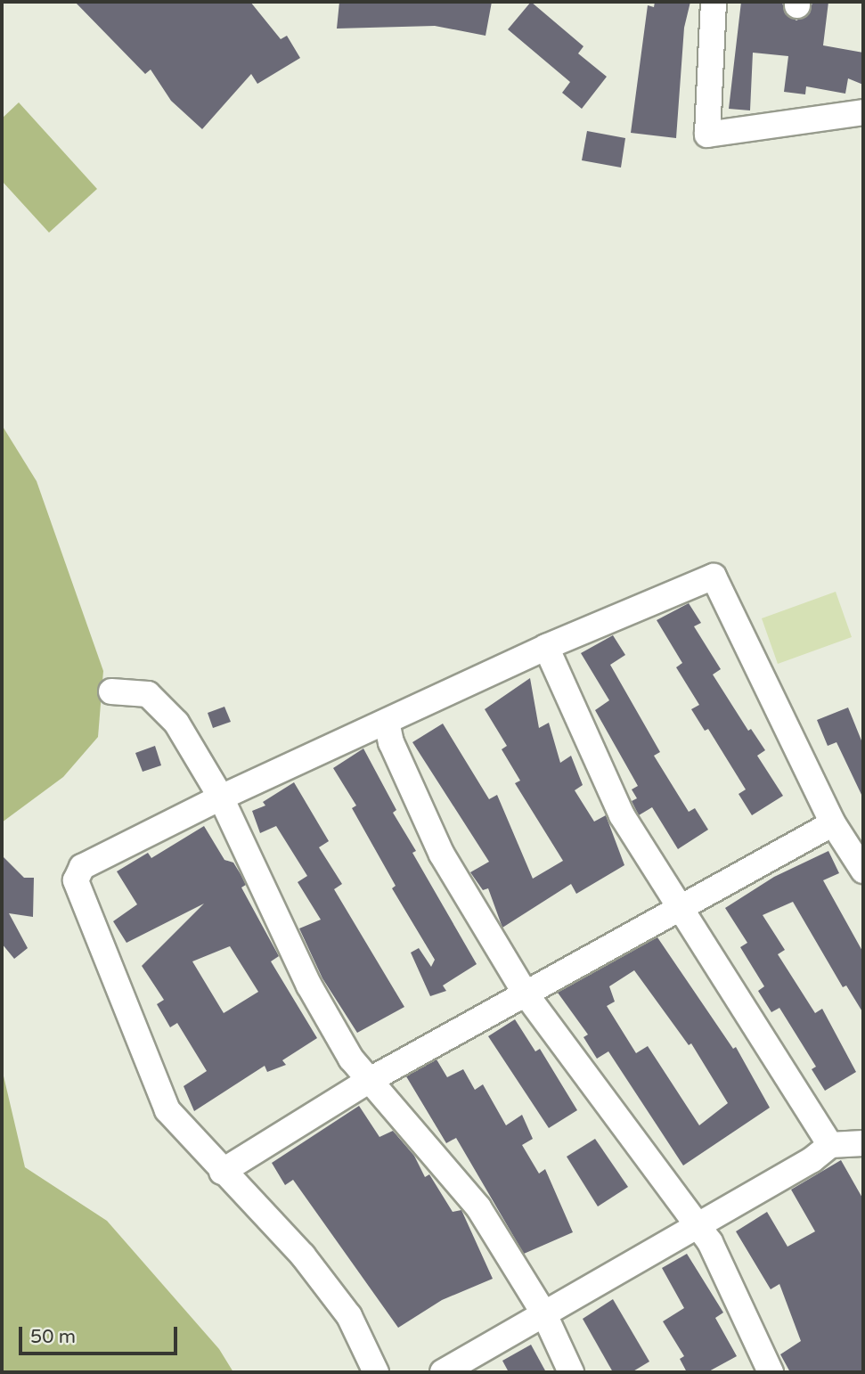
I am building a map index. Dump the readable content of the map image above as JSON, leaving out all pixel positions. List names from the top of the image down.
{
  "scale_bar": "50 m"
}
